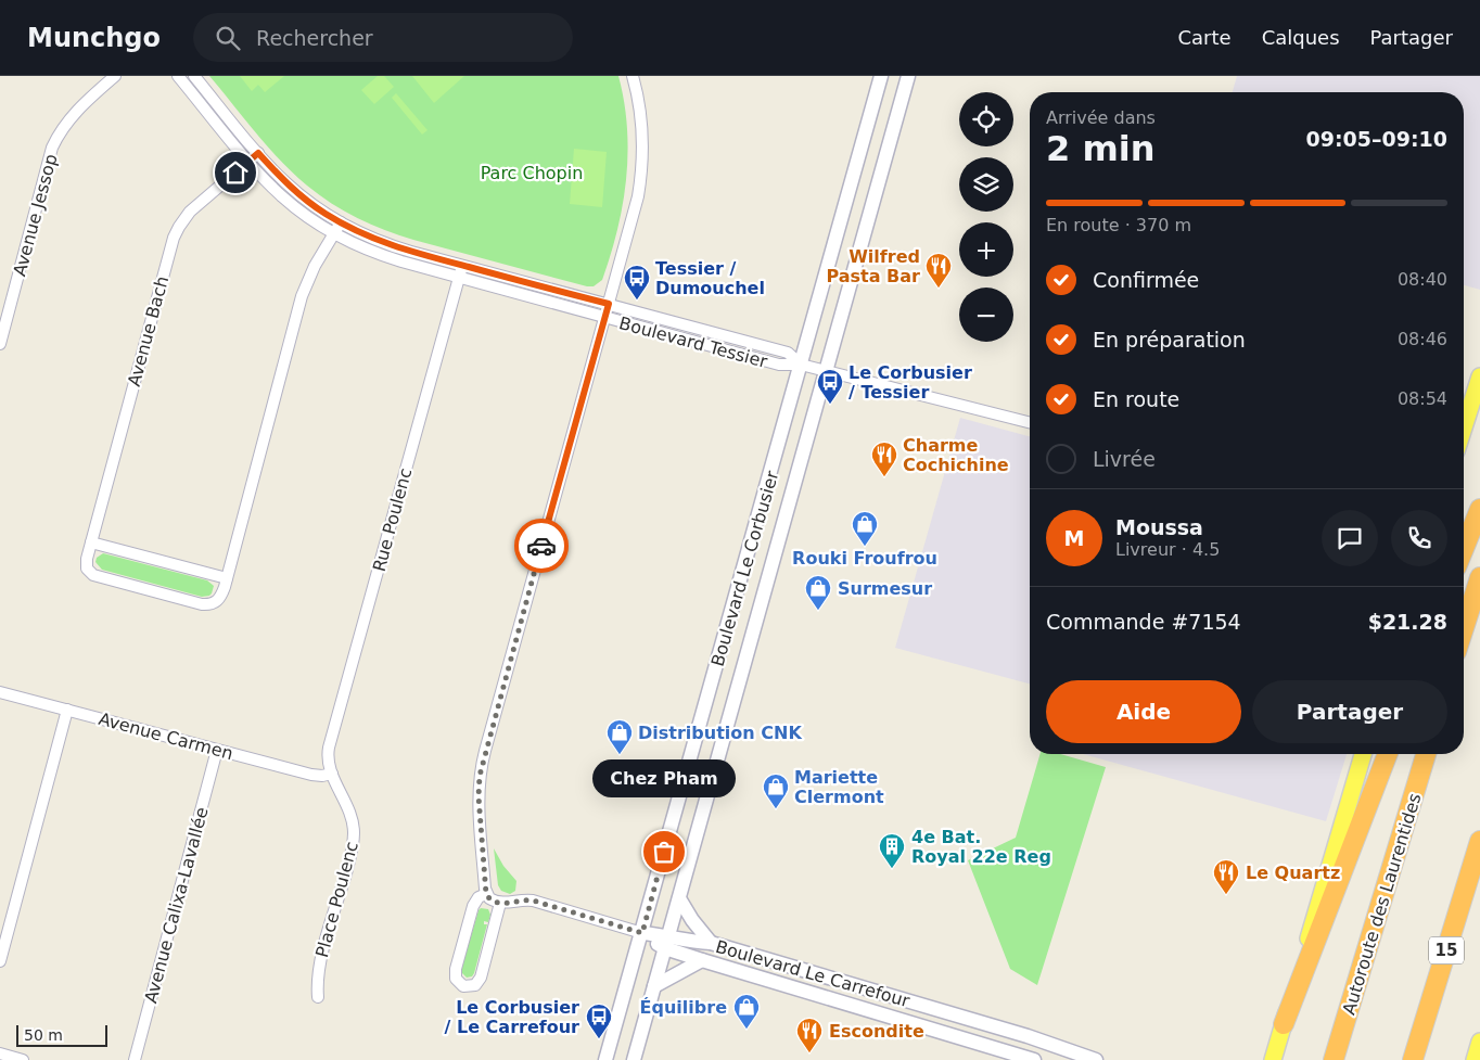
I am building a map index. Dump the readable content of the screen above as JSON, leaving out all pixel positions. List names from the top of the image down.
{
  "streets": {
    "highway": ["Autoroute des Laurentides", "15"],
    "street": [
      "Avenue Jessop",
      "Avenue Bach",
      "Boulevard Tessier",
      "Rue Poulenc",
      "Boulevard Le Corbusier",
      "Avenue Carmen",
      "Place Poulenc",
      "Avenue Calixa-Lavallée",
      "Boulevard Le Carrefour"
    ]
  },
  "crossings": [
    ["Avenue Bach", "Boulevard Tessier"],
    ["Boulevard Tessier", "Rue Poulenc"],
    ["Boulevard Tessier", "Boulevard Le Corbusier"],
    ["Rue Poulenc", "Avenue Carmen"],
    ["Rue Poulenc", "Place Poulenc"],
    ["Boulevard Le Corbusier", "Boulevard Le Carrefour"],
    ["Avenue Carmen", "Place Poulenc"],
    ["Avenue Carmen", "Avenue Calixa-Lavallée"]
  ],
  "parks": ["Parc Chopin"],
  "places": {
    "restaurant": [
      "Wilfred Pasta Bar",
      "Charme Cochichine",
      "Le Quartz",
      "Escondite"
    ],
    "bus stop": ["Tessier / Dumouchel", "Le Corbusier / Tessier", "Le Corbusier / Le Carrefour"],
    "shop": [
      "Rouki Froufrou",
      "Surmesur",
      "Distribution CNK",
      "Mariette Clermont",
      "Équilibre"
    ],
    "other": ["Chez Pham"],
    "building": ["4e Bat. Royal 22e Reg"]
  },
  "scale_bar": "50 m",
  "page": {
    "header": "Munchgo",
    "search": "Rechercher",
    "nav": ["Carte", "Calques", "Partager"],
    "map_buttons": ["+", "−"],
    "heading": ["2 min", "Arrivée dans", "09:05–09:10"],
    "panel": [
      "Moussa",
      "Livreur · 4.5",
      "Commande #7154",
      "$21.28"
    ],
    "bar": "En route · 370 m",
    "list": [
      ["Confirmée", "08:40"],
      ["En préparation", "08:46"],
      ["En route", "08:54"],
      "Livrée"
    ],
    "round": "M",
    "buttons": ["Aide", "Partager"],
    "bubble": "Chez Pham",
    "scale": "50 m"
  }
}
